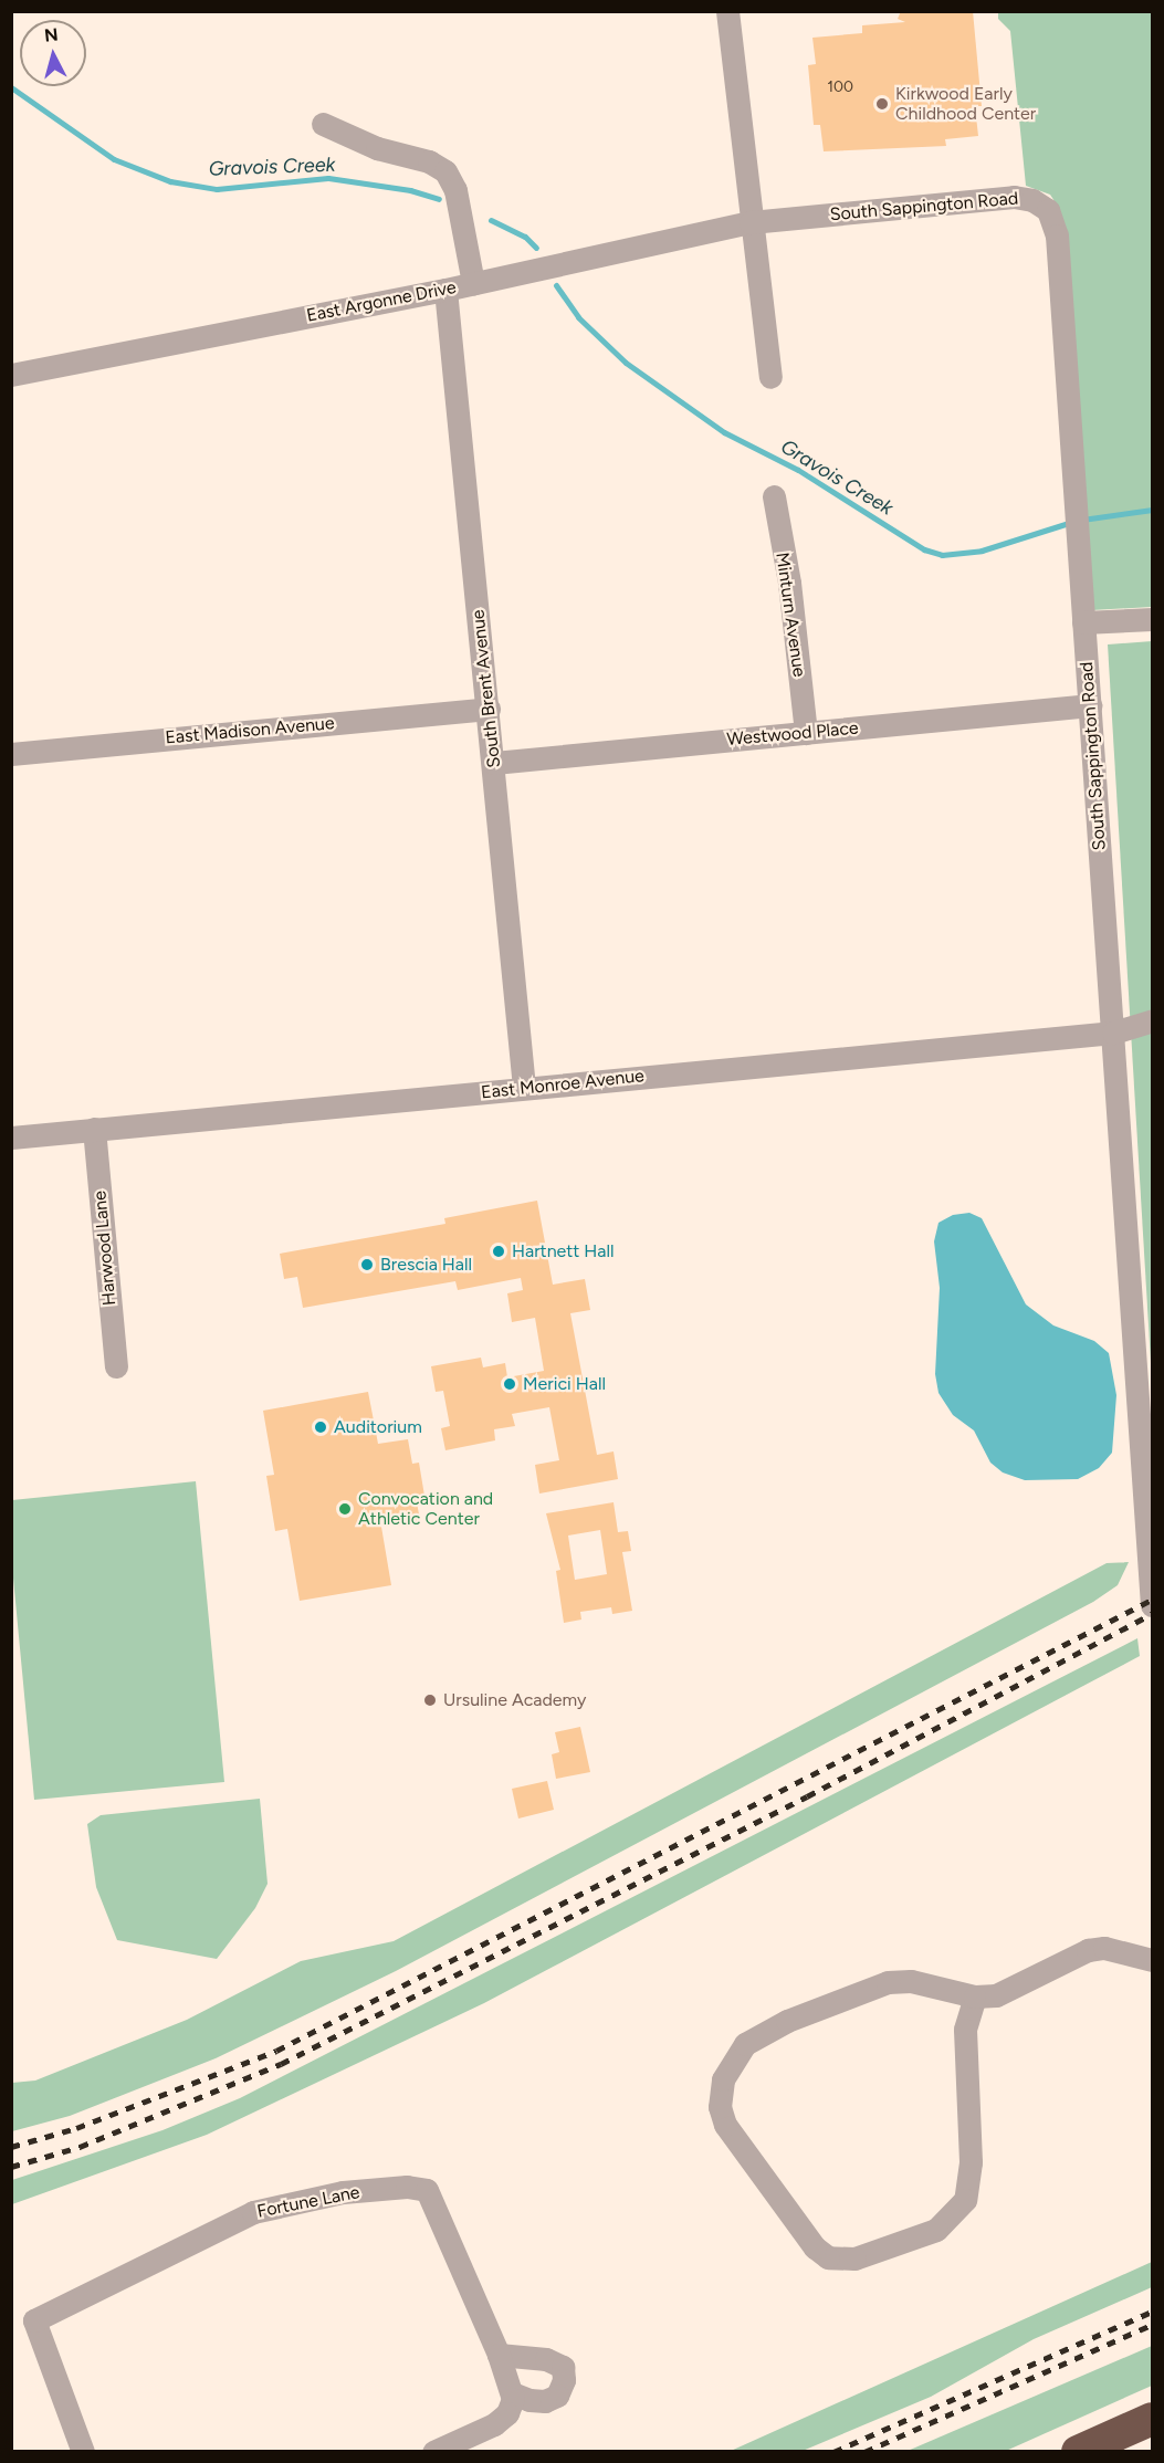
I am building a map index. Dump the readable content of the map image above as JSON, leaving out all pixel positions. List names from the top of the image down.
{
  "streets": {
    "street": [
      "South Sappington Road",
      "East Argonne Drive",
      "Minturn Avenue",
      "South Brent Avenue",
      "East Madison Avenue",
      "Westwood Place",
      "East Monroe Avenue",
      "Harwood Lane",
      "Fortune Lane"
    ]
  },
  "crossings": [
    ["South Sappington Road", "East Argonne Drive"],
    ["South Sappington Road", "Westwood Place"],
    ["South Sappington Road", "East Monroe Avenue"],
    ["East Argonne Drive", "South Brent Avenue"],
    ["Minturn Avenue", "Westwood Place"],
    ["South Brent Avenue", "East Madison Avenue"],
    ["South Brent Avenue", "Westwood Place"],
    ["South Brent Avenue", "East Monroe Avenue"],
    ["East Monroe Avenue", "Harwood Lane"]
  ],
  "water": ["Gravois Creek"],
  "places": [
    "Kirkwood Early Childhood Center",
    "Hartnett Hall",
    "Brescia Hall",
    "Merici Hall",
    "Auditorium",
    "Convocation and Athletic Center",
    "Ursuline Academy"
  ],
  "house_numbers": ["100"],
  "north": "top"
}
